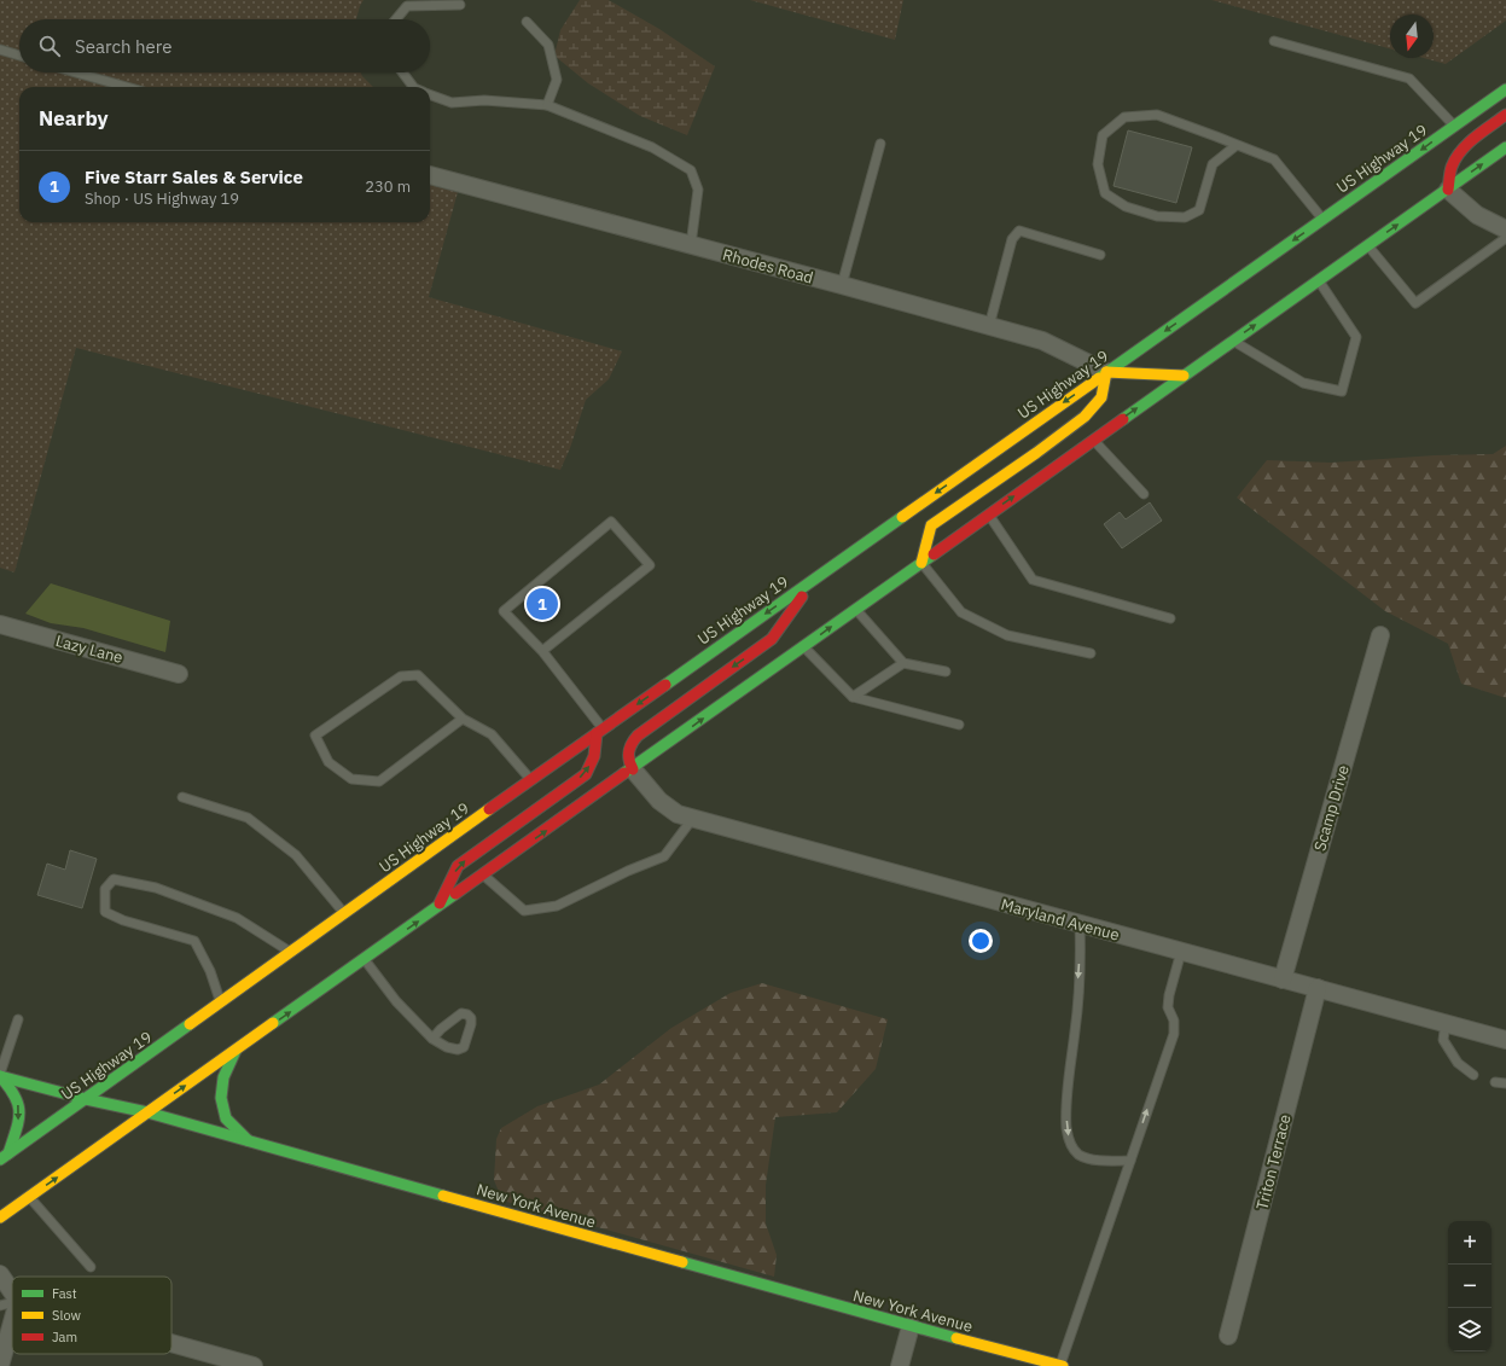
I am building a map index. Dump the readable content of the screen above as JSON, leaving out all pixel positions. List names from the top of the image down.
{
  "streets": {
    "main road": ["US Highway 19", "New York Avenue"],
    "street": [
      "Rhodes Road",
      "Lazy Lane",
      "Scamp Drive",
      "Maryland Avenue",
      "Triton Terrace"
    ]
  },
  "crossings": [
    ["US Highway 19", "Rhodes Road"],
    ["US Highway 19", "New York Avenue"],
    ["Scamp Drive", "Maryland Avenue"],
    ["Maryland Avenue", "Triton Terrace"]
  ],
  "legend": ["Fast", "Slow", "Jam"],
  "north": "bottom",
  "page": {
    "search": "Search here",
    "heading": "Nearby",
    "list": [
      {
        "mark": "1",
        "name": "Five Starr Sales & Service",
        "note": "Shop · US Highway 19",
        "value": "230 m"
      }
    ],
    "pins": "1",
    "map_buttons": ["+", "−"]
  }
}
